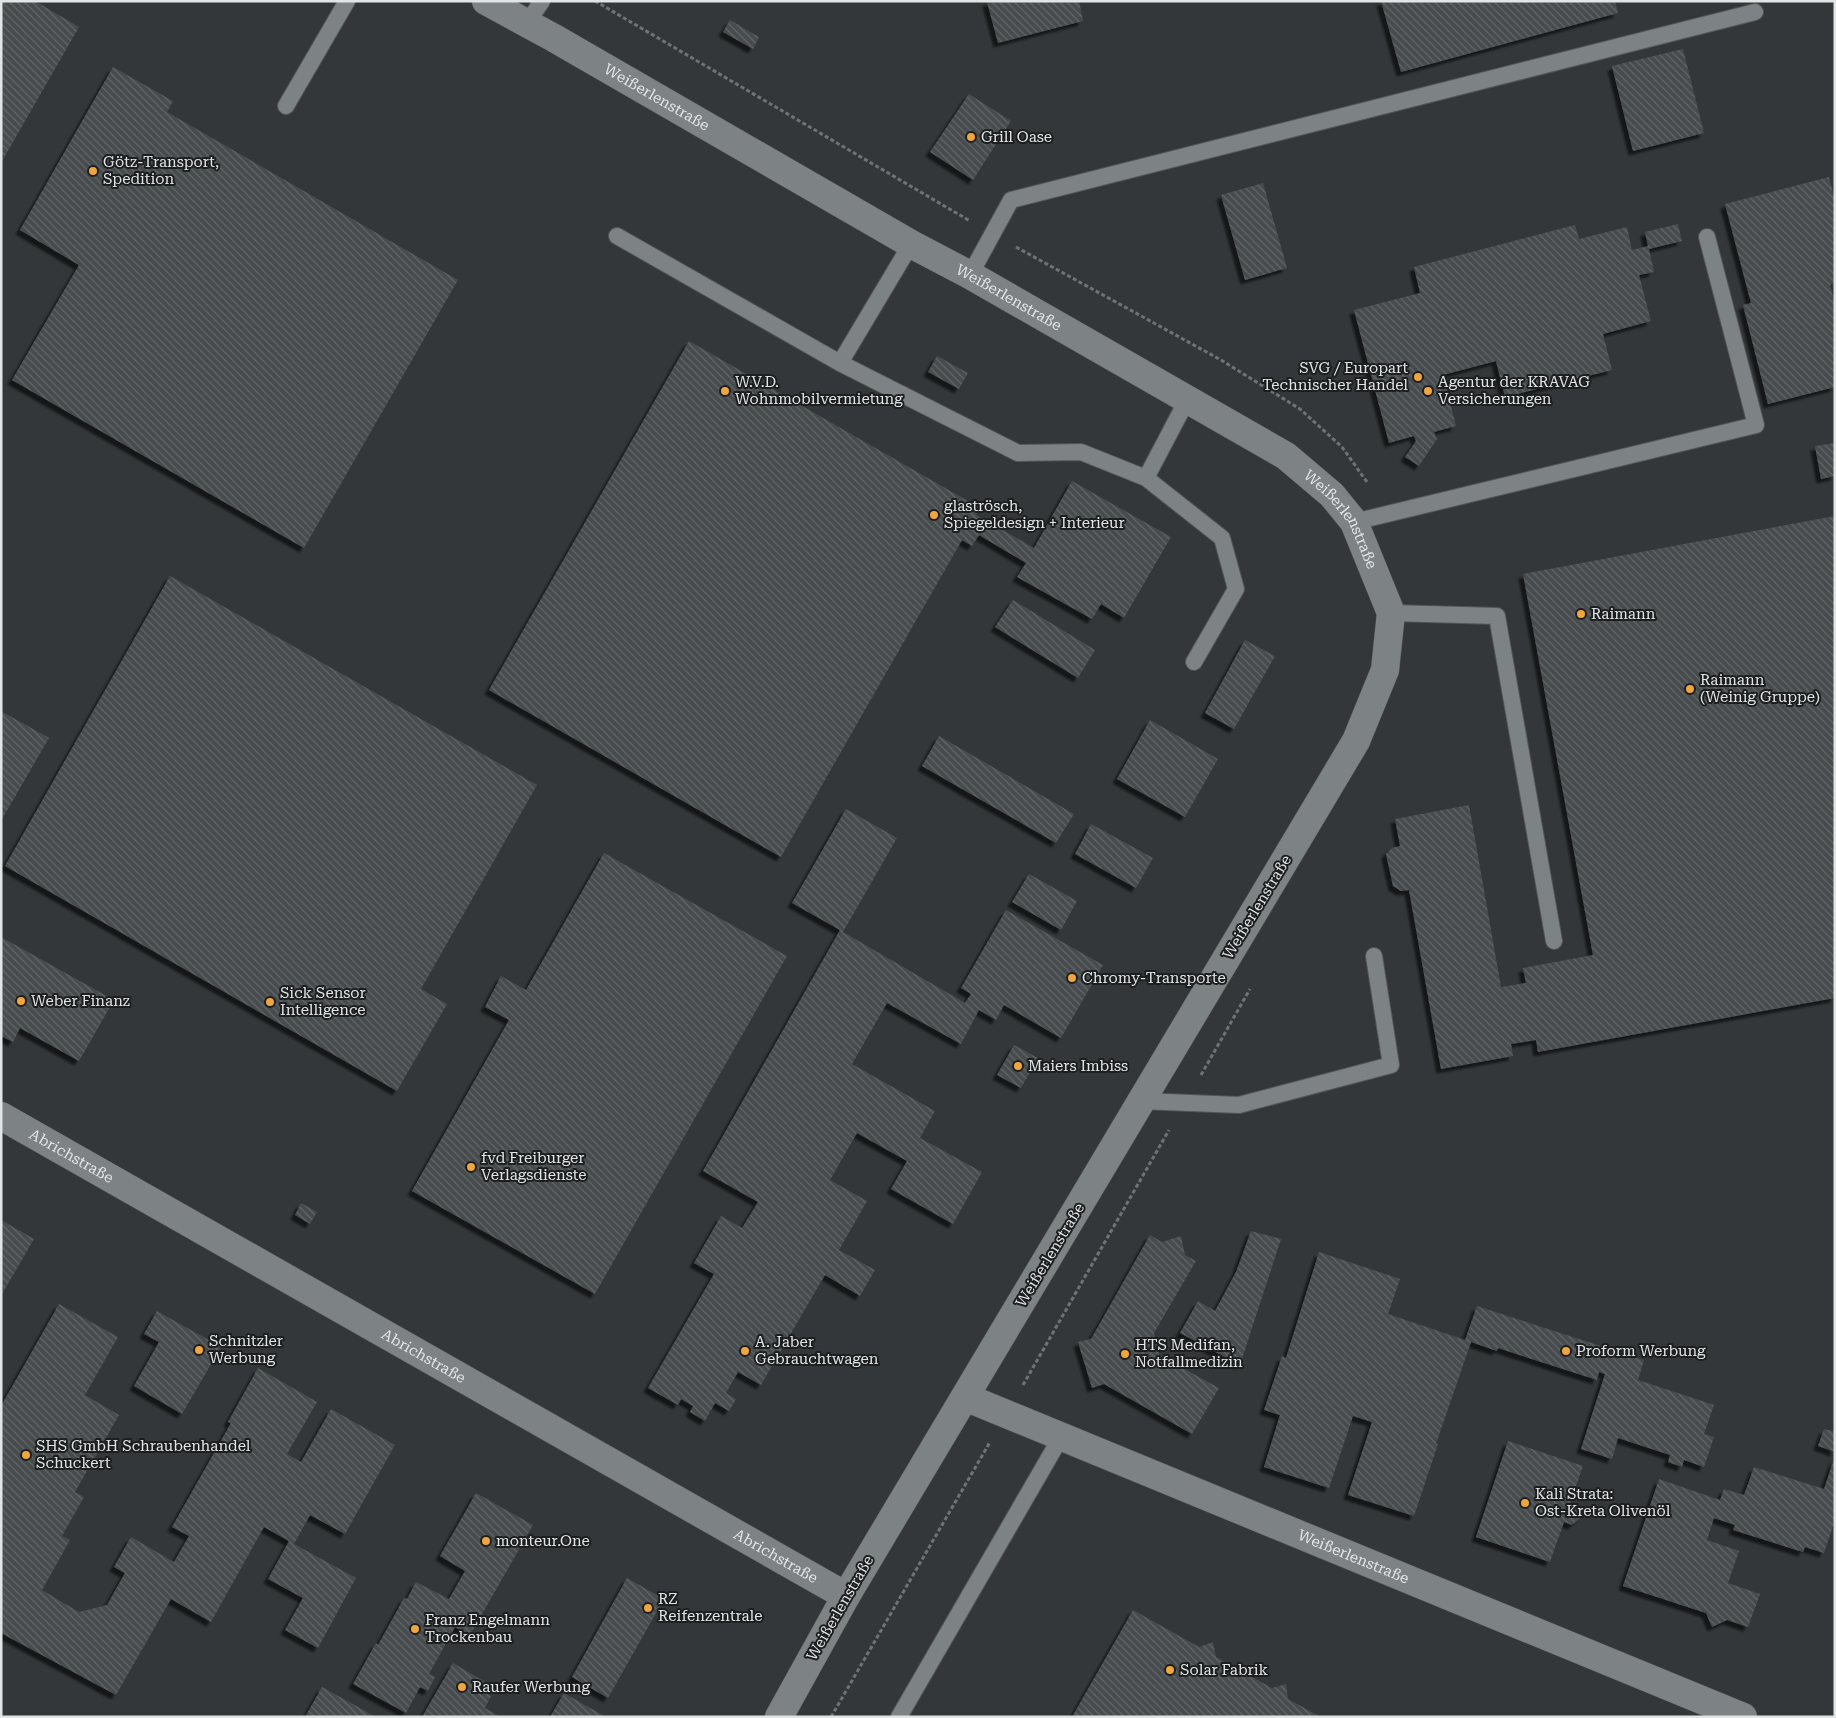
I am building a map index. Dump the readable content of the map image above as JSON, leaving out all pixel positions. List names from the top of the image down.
{
  "streets": {
    "street": ["Weißerlenstraße", "Abrichstraße"]
  },
  "crossings": [
    ["Weißerlenstraße", "Abrichstraße"]
  ],
  "places": [
    "Grill Oase",
    "Götz-Transport, Spedition",
    "SVG / Europart Technischer Handel",
    "W.V.D. Wohnmobilvermietung",
    "Agentur der KRAVAG Versicherungen",
    "glaströsch, Spiegeldesign + Interieur",
    "Raimann",
    "Raimann (Weinig Gruppe)",
    "Chromy-Transporte",
    "Weber Finanz",
    "Sick Sensor Intelligence",
    "Maiers Imbiss",
    "fvd Freiburger Verlagsdienste",
    "Schnitzler Werbung",
    "A. Jaber Gebrauchtwagen",
    "Proform Werbung",
    "HTS Medifan, Notfallmedizin",
    "SHS GmbH Schraubenhandel Schuckert",
    "Kali Strata: Ost-Kreta Olivenöl",
    "monteur.One",
    "RZ Reifenzentrale",
    "Franz Engelmann Trockenbau",
    "Solar Fabrik",
    "Raufer Werbung"
  ]
}
